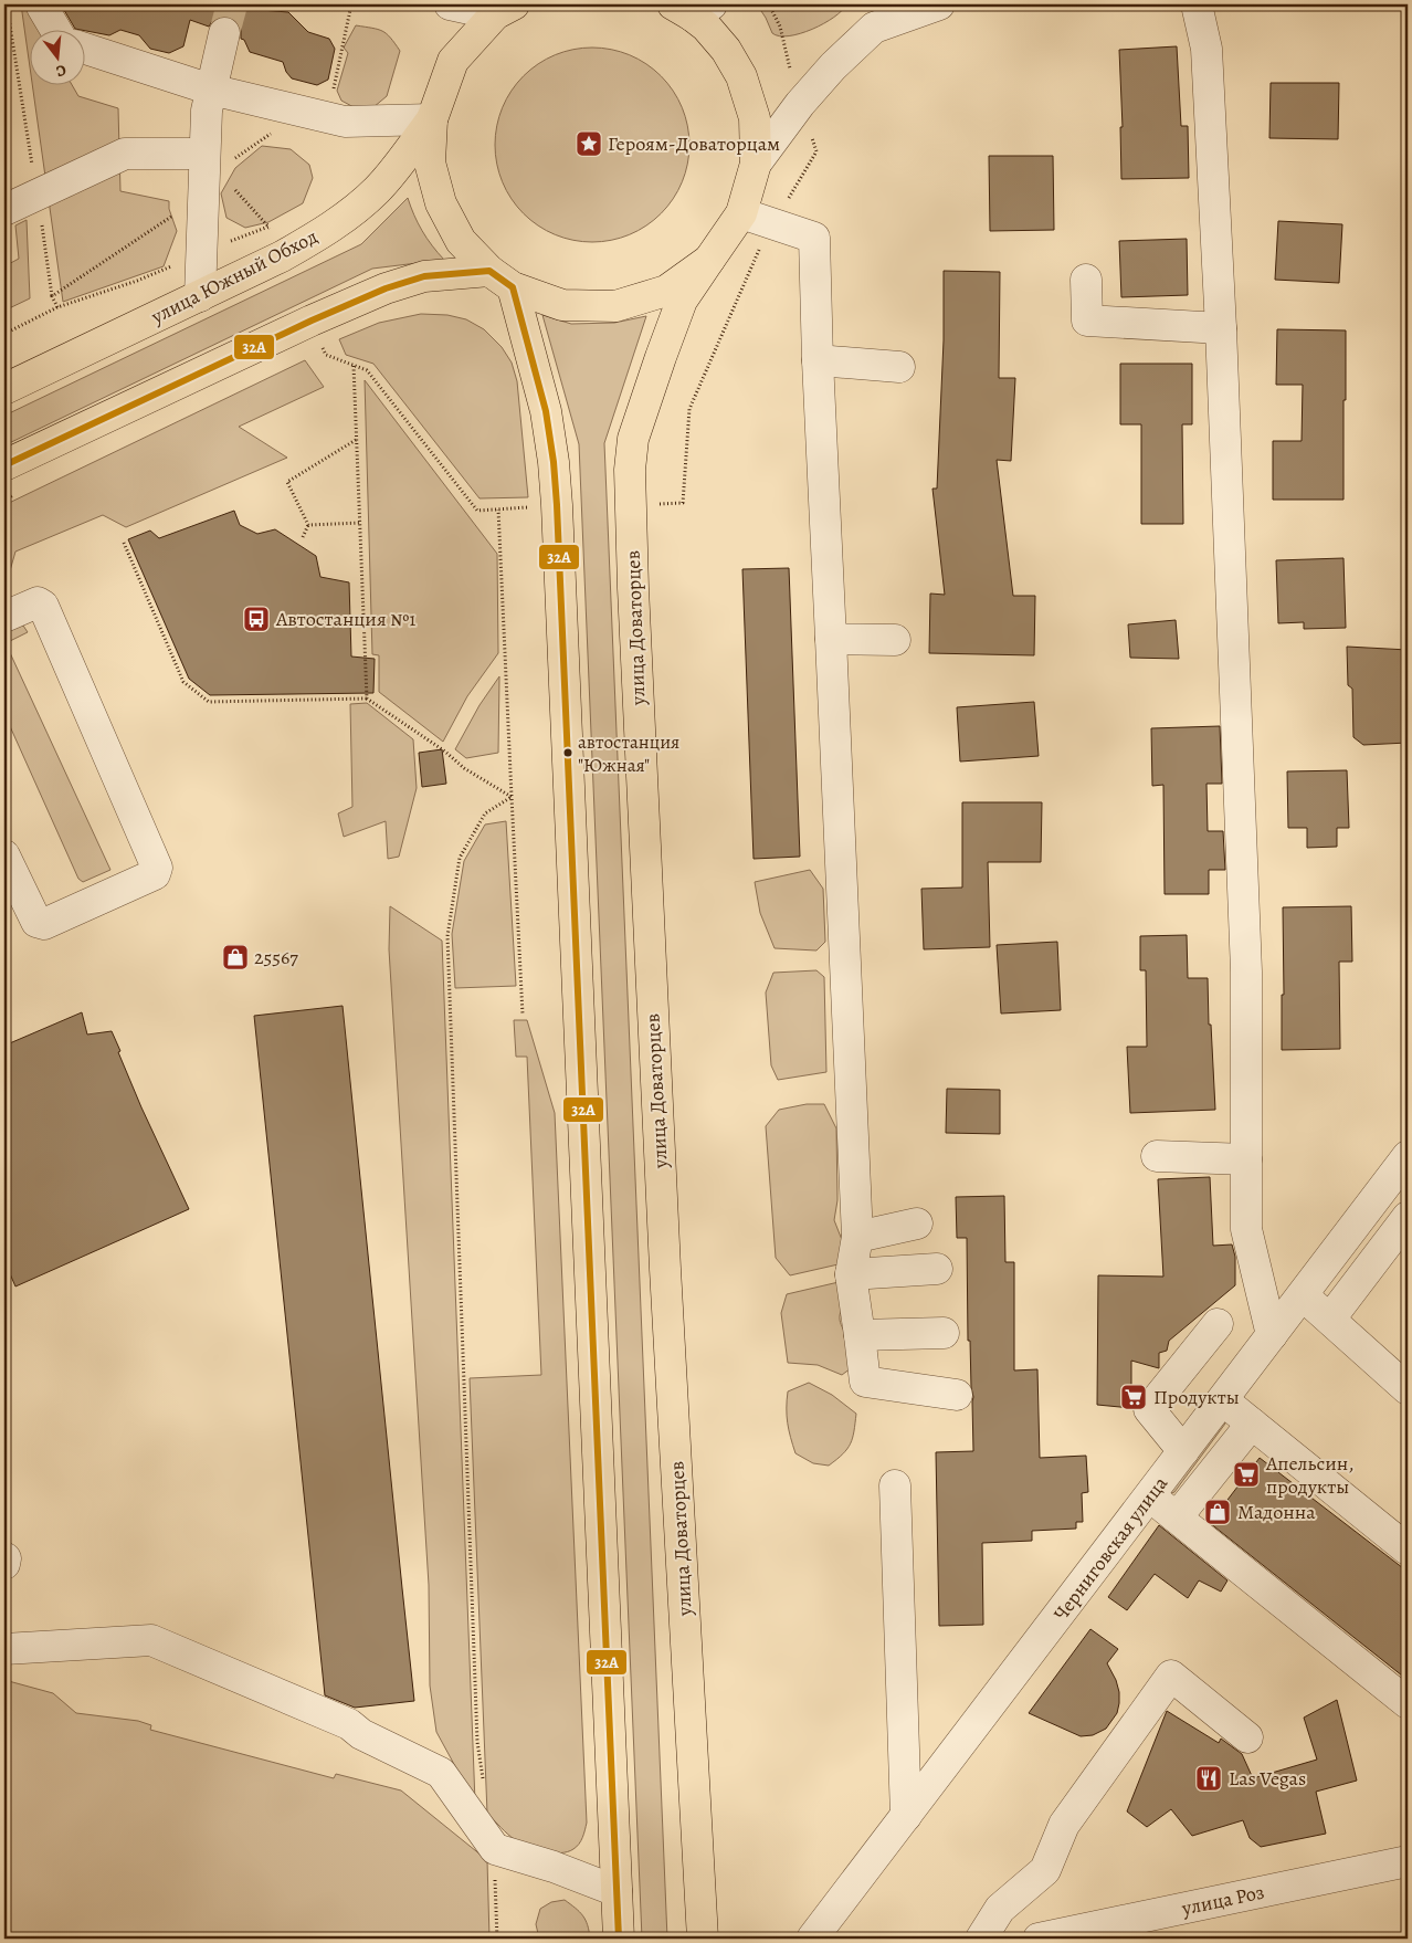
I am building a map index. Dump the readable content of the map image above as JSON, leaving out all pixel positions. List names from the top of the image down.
{
  "streets": {
    "main road": ["улица Южный Обход", "улица Доваторцев"],
    "street": ["Черниговская улица", "улица Роз"]
  },
  "places": {
    "place": ["Героям-Доваторцам"],
    "bus stop": ["Автостанция №1"],
    "other": ["автостанция \"Южная\""],
    "shop": ["25567", "Мадонна"],
    "supermarket": ["Продукты", "Апельсин, продукты"],
    "restaurant": ["Las Vegas"]
  },
  "lines": ["transit line 32A"],
  "north": "bottom"
}
